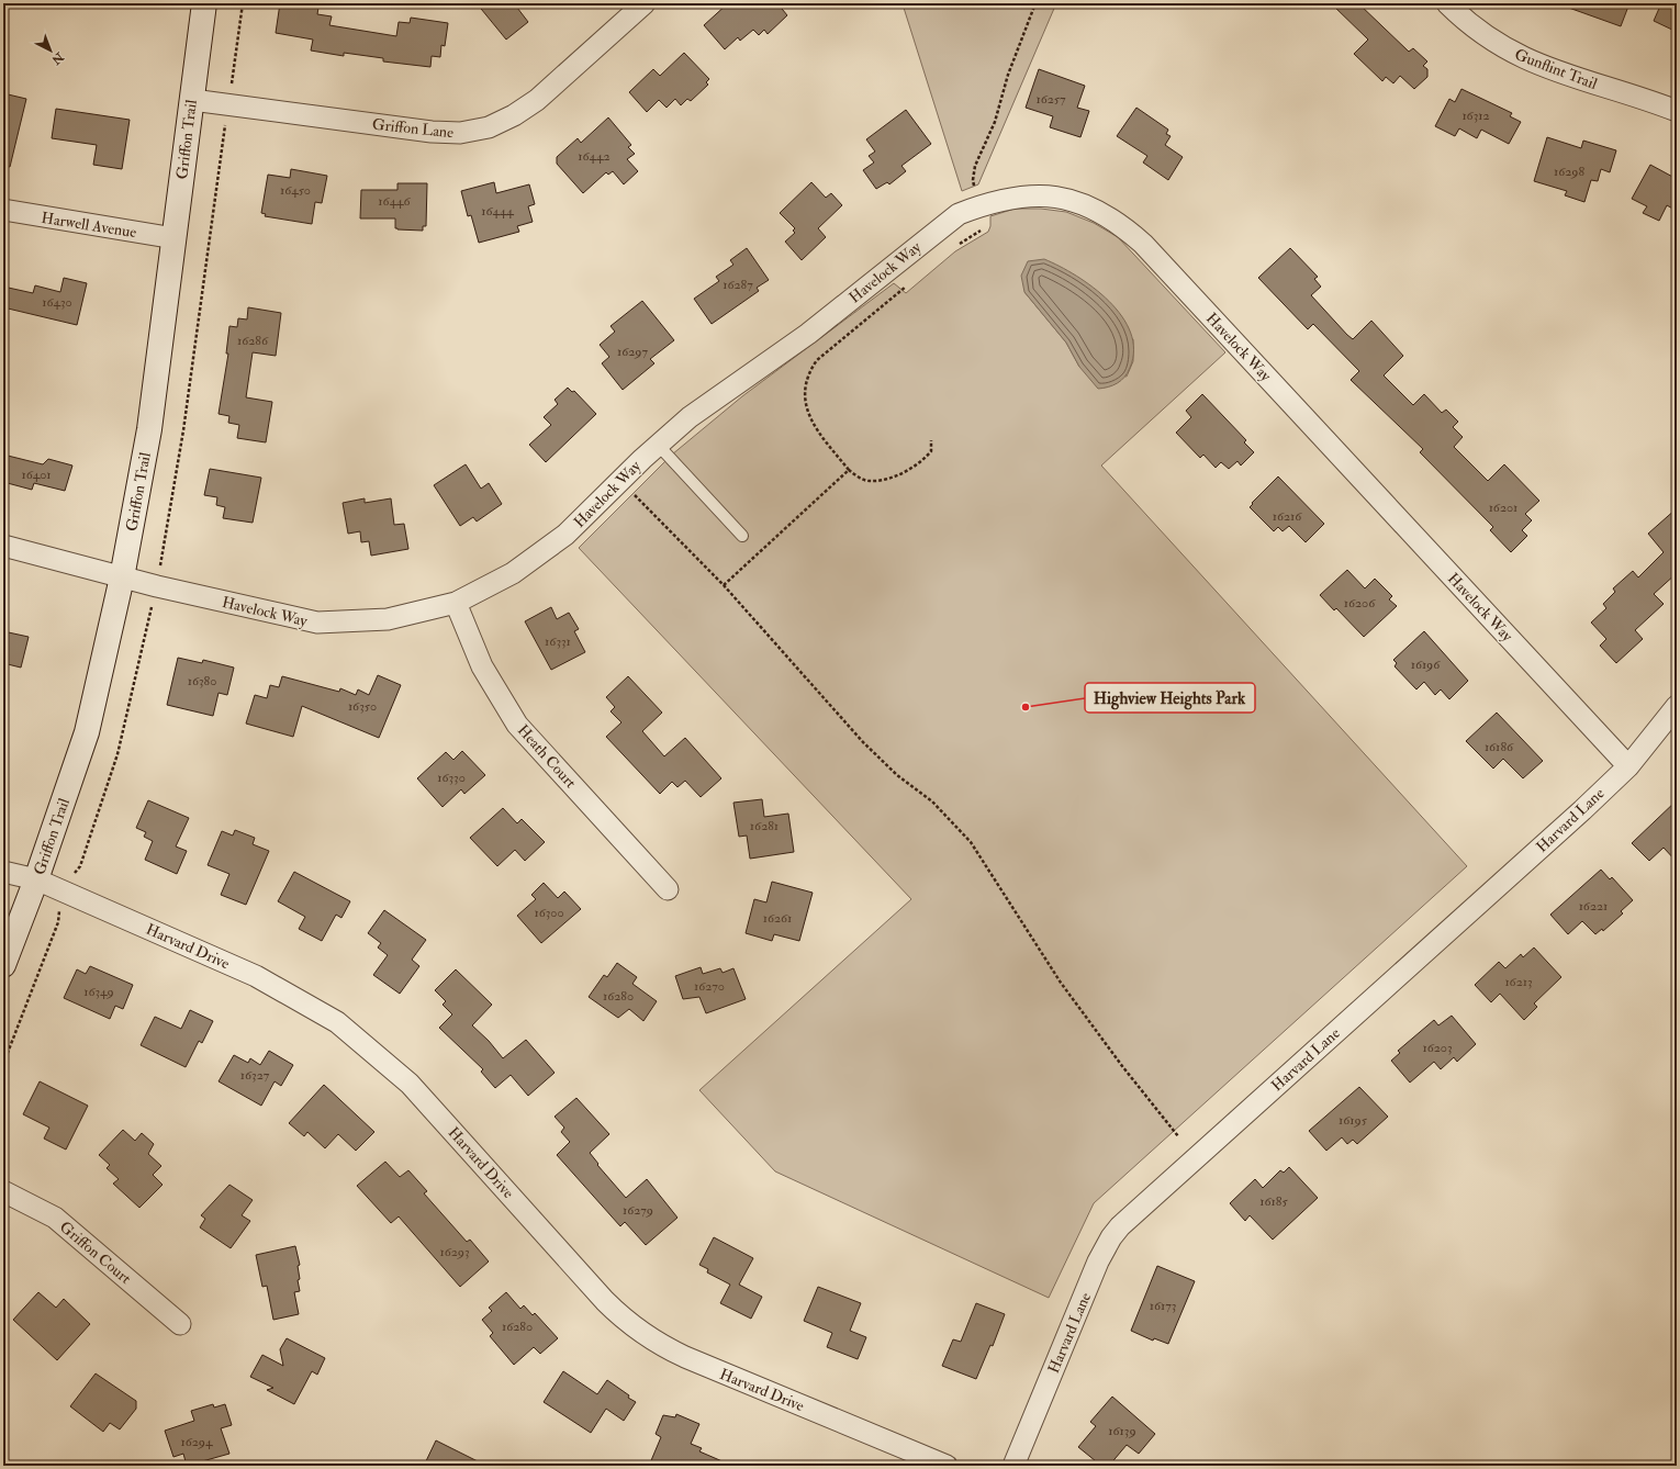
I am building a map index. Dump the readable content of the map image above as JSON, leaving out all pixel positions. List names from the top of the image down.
{
  "streets": {
    "street": [
      "Gunflint Trail",
      "Griffon Lane",
      "Griffon Trail",
      "Harwell Avenue",
      "Havelock Way",
      "Heath Court",
      "Harvard Lane",
      "Harvard Drive",
      "Griffon Court"
    ]
  },
  "crossings": [
    ["Griffon Lane", "Griffon Trail"],
    ["Griffon Trail", "Harwell Avenue"],
    ["Griffon Trail", "Havelock Way"],
    ["Griffon Trail", "Harvard Drive"],
    ["Havelock Way", "Heath Court"],
    ["Havelock Way", "Harvard Lane"]
  ],
  "places": ["Highview Heights Park"],
  "house_numbers": [
    "16257",
    "16312",
    "16442",
    "16298",
    "16450",
    "16446",
    "16444",
    "16287",
    "16430",
    "16286",
    "16297",
    "16401",
    "16201",
    "16216",
    "16206",
    "16331",
    "16196",
    "16380",
    "16350",
    "16186",
    "16330",
    "16281",
    "16221",
    "16300",
    "16261",
    "16213",
    "16270",
    "16349",
    "16280",
    "16203",
    "16327",
    "16195",
    "16185",
    "16279",
    "16293",
    "16173",
    "16280",
    "16139",
    "16294"
  ],
  "north": "bottom right"
}
